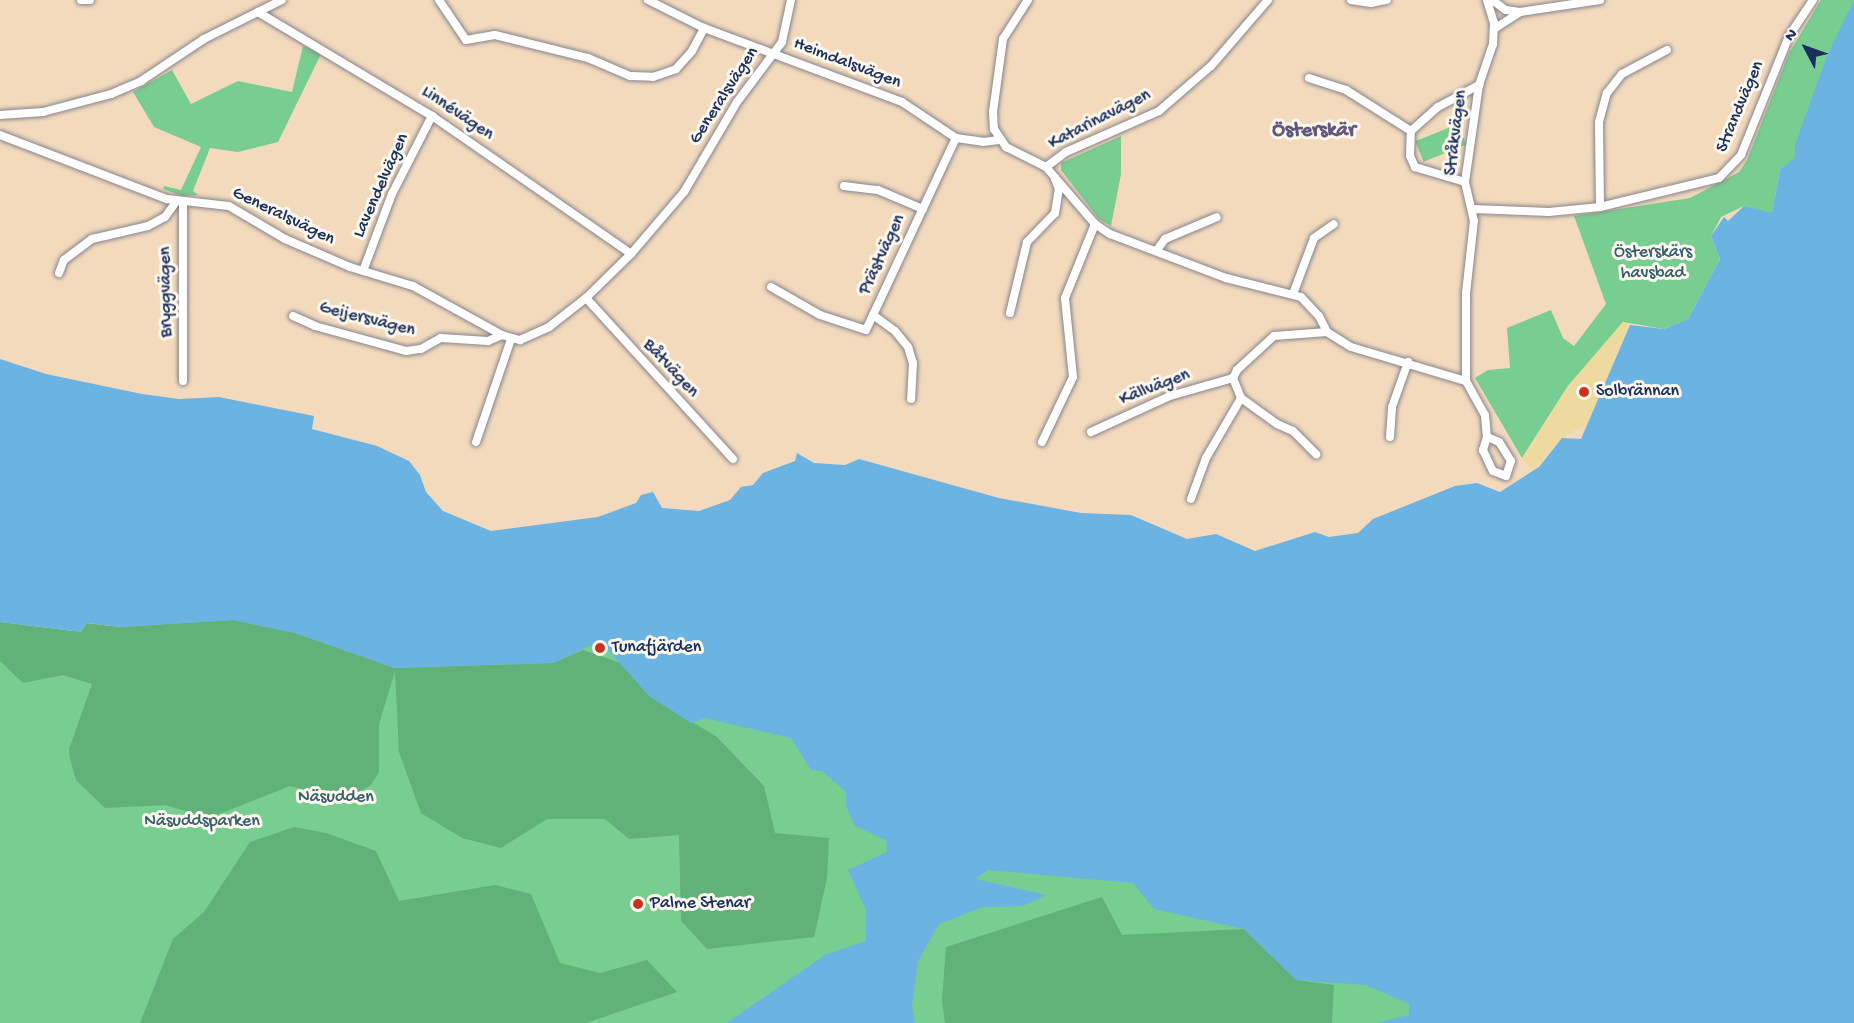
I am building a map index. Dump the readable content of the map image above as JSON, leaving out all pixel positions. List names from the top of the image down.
{
  "streets": {
    "street": [
      "Heimdalsvägen",
      "Generalsvägen",
      "Strandvägen",
      "Linnévägen",
      "Katarinavägen",
      "Stråkvägen",
      "Lavendelvägen",
      "Prästvägen",
      "Bryggvägen",
      "Geijersvägen",
      "Båtvägen",
      "Källvägen"
    ]
  },
  "crossings": [
    ["Heimdalsvägen", "Generalsvägen"],
    ["Heimdalsvägen", "Prästvägen"],
    ["Generalsvägen", "Linnévägen"],
    ["Generalsvägen", "Lavendelvägen"],
    ["Generalsvägen", "Bryggvägen"],
    ["Generalsvägen", "Geijersvägen"],
    ["Generalsvägen", "Båtvägen"],
    ["Strandvägen", "Stråkvägen"],
    ["Linnévägen", "Lavendelvägen"]
  ],
  "districts": ["Österskär"],
  "parks": ["Österskärs havsbad", "Näsudden", "Näsuddsparken"],
  "places": ["Solbrännan", "Tunafjärden", "Palme Stenar"],
  "north": "top left"
}
